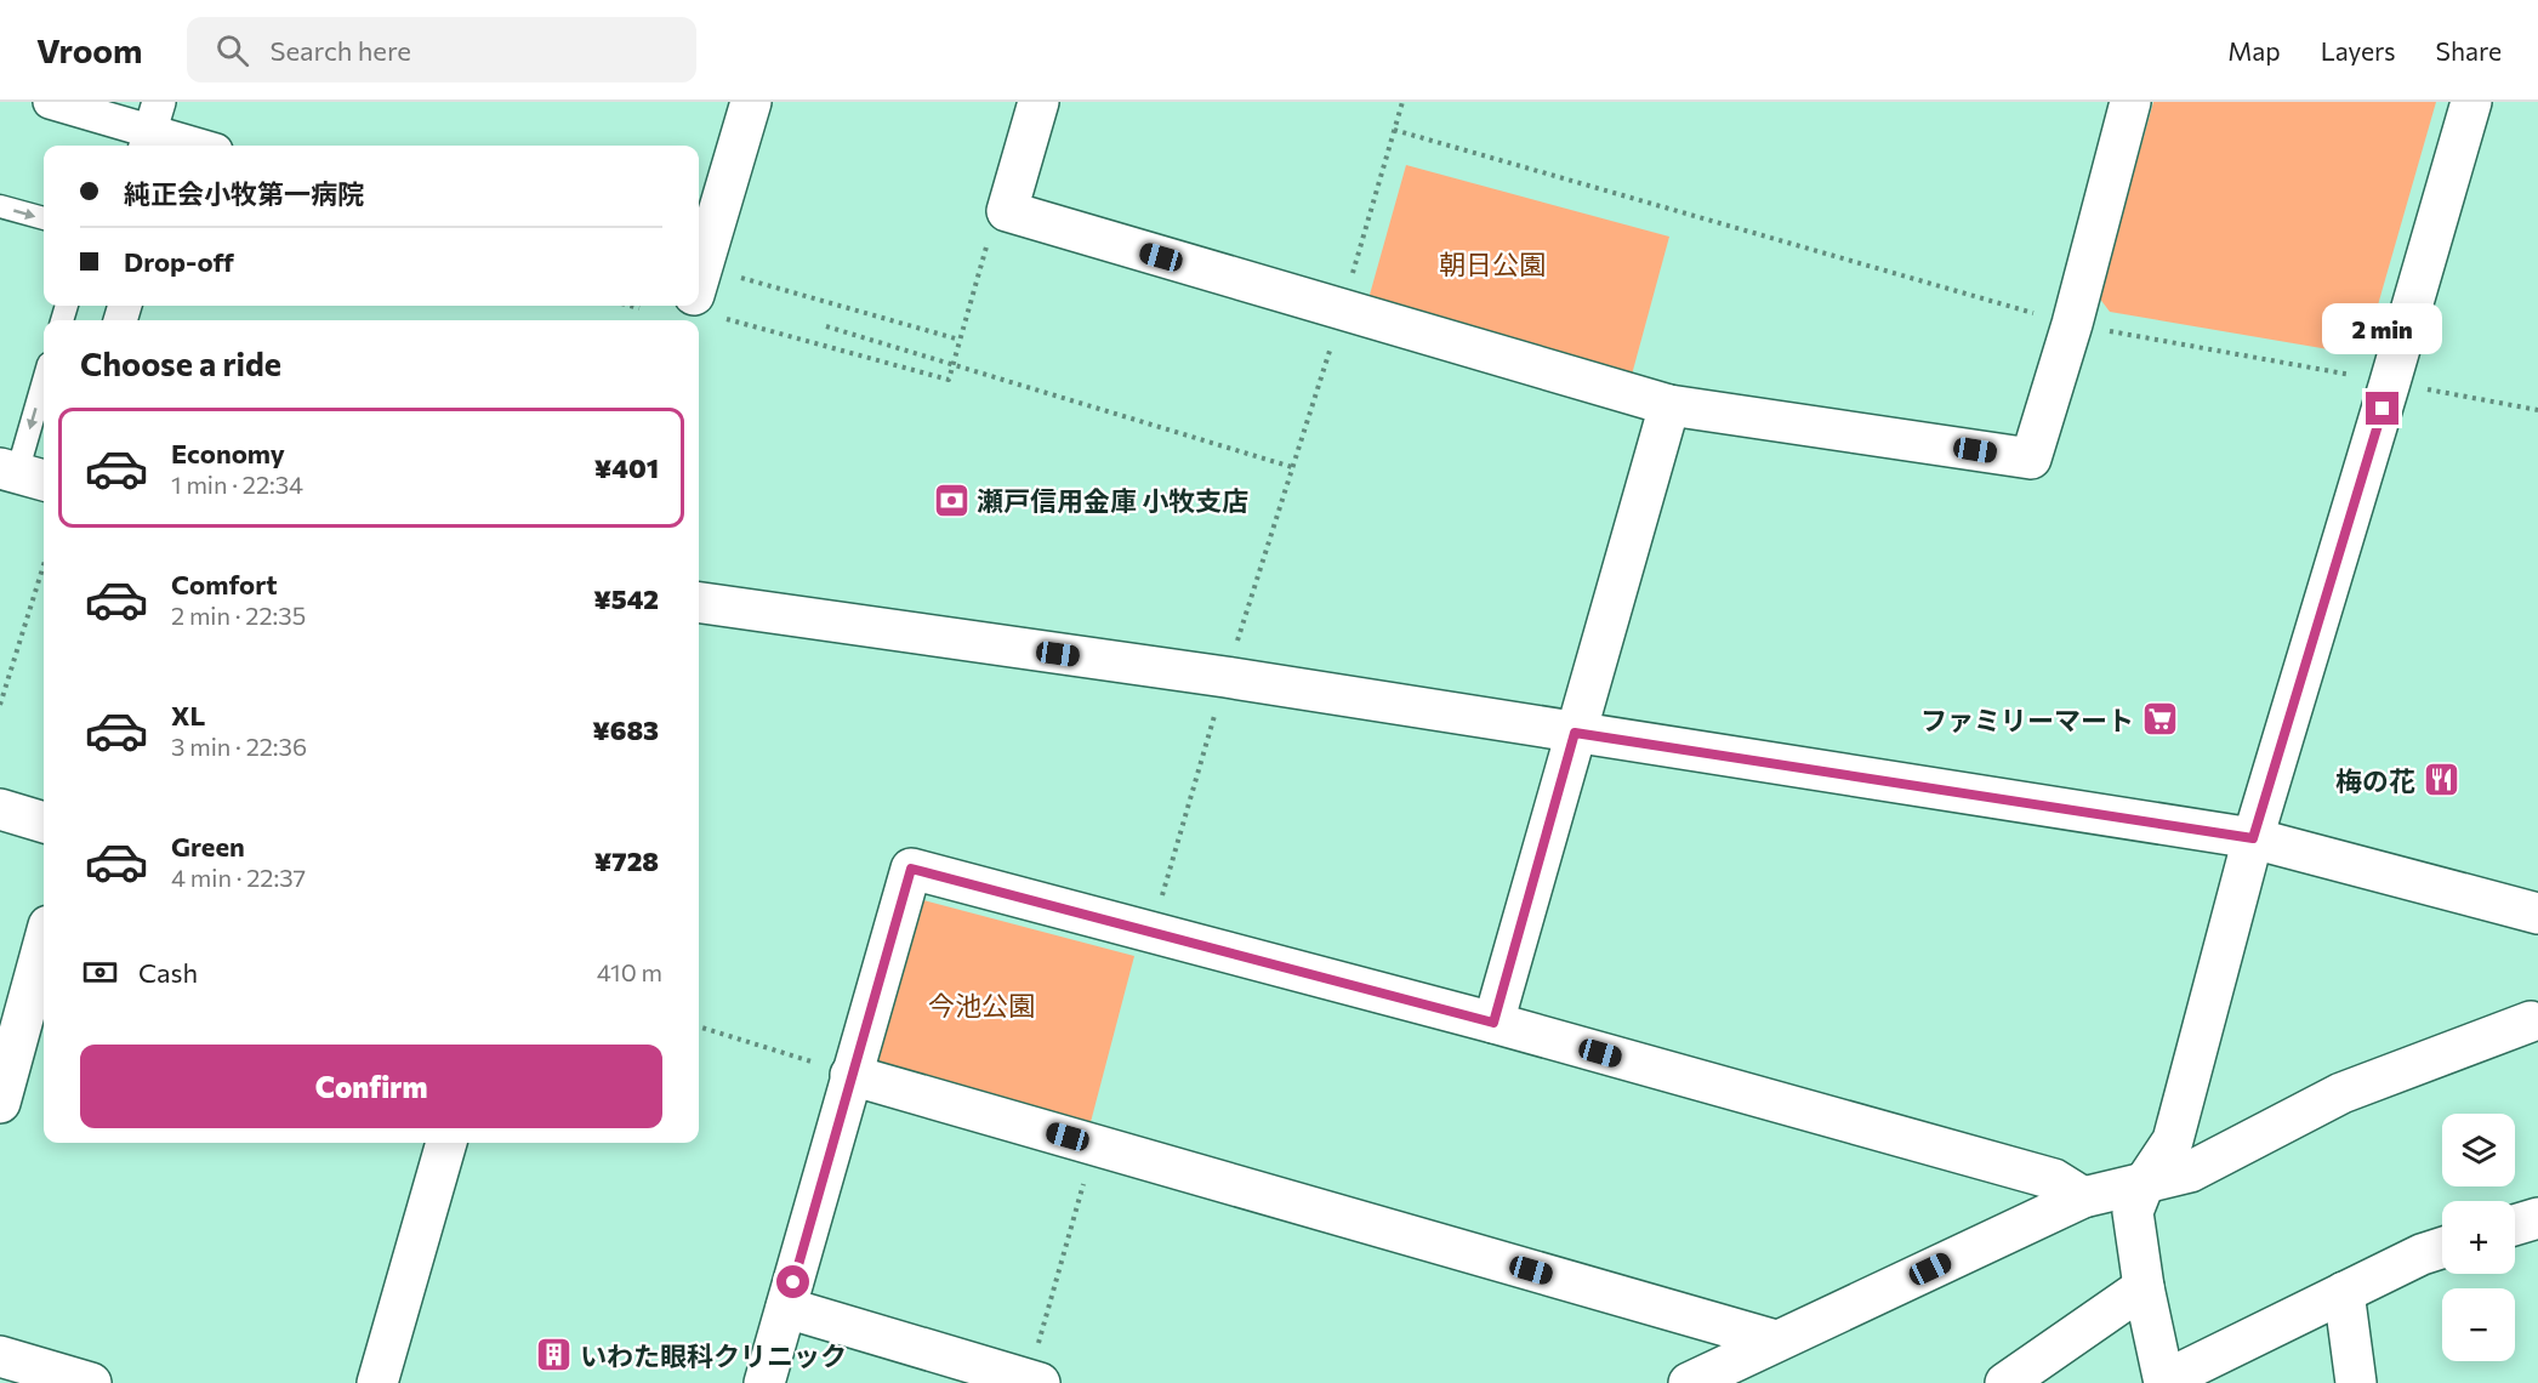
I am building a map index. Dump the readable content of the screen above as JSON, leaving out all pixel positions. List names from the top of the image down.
{
  "parks": ["朝日公園", "今池公園"],
  "places": {
    "bank": ["瀬戸信用金庫 小牧支店"],
    "supermarket": ["ファミリーマート"],
    "restaurant": ["梅の花"],
    "building": ["いわた眼科クリニック"]
  },
  "page": {
    "header": "Vroom",
    "search": "Search here",
    "nav": ["Map", "Layers", "Share"],
    "banner": ["純正会小牧第一病院", "Drop-off"],
    "bubble": "2 min",
    "heading": "Choose a ride",
    "list": [
      {
        "name": "Economy",
        "note": "1 min · 22:34",
        "value": "¥401"
      },
      {
        "name": "Comfort",
        "note": "2 min · 22:35",
        "value": "¥542"
      },
      {
        "name": "XL",
        "note": "3 min · 22:36",
        "value": "¥683"
      },
      {
        "name": "Green",
        "note": "4 min · 22:37",
        "value": "¥728"
      }
    ],
    "pay": ["Cash", "410 m"],
    "buttons": "Confirm",
    "map_buttons": ["+", "−"]
  }
}
